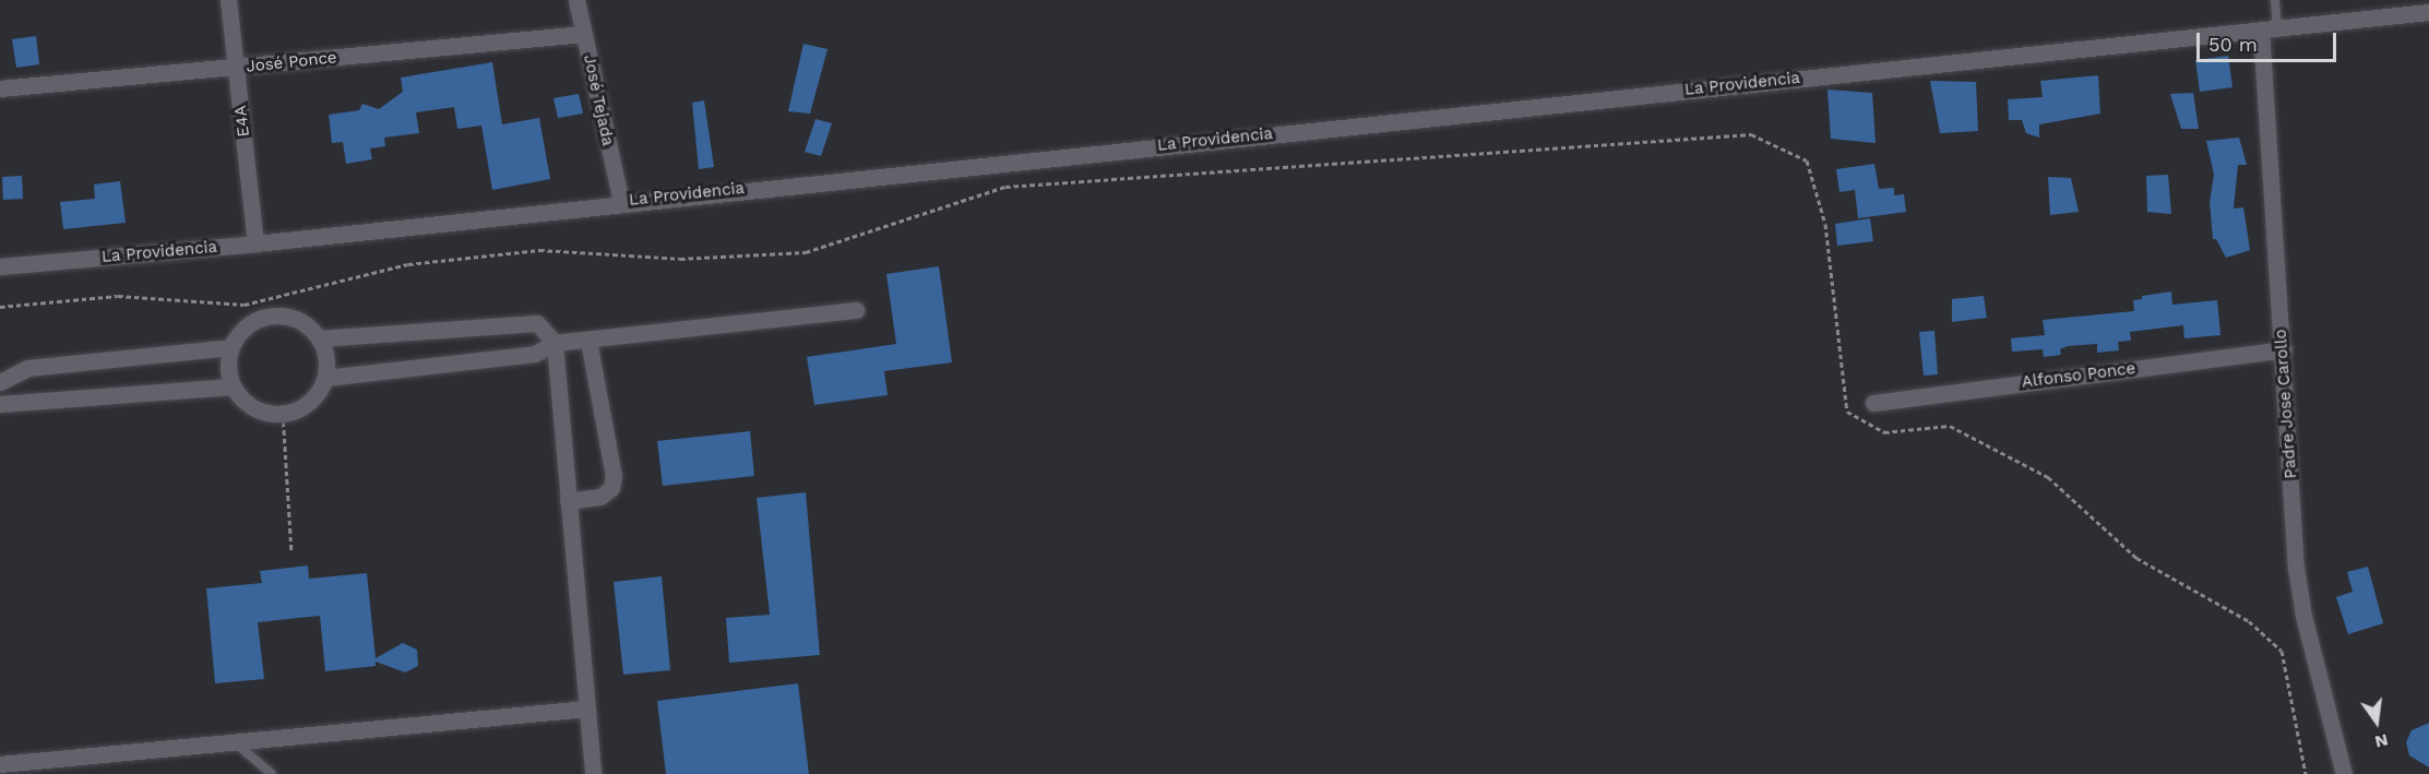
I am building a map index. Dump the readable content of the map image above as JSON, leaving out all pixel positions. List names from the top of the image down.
{
  "streets": {
    "street": [
      "José Ponce",
      "La Providencia",
      "José Tejada",
      "E4A",
      "Alfonso Ponce",
      "Padre Jose Carollo"
    ]
  },
  "crossings": [
    ["José Ponce", "José Tejada"],
    ["José Ponce", "E4A"],
    ["La Providencia", "José Tejada"],
    ["La Providencia", "E4A"],
    ["La Providencia", "Padre Jose Carollo"],
    ["Alfonso Ponce", "Padre Jose Carollo"]
  ],
  "scale_bar": "50 m",
  "north": "bottom"
}
